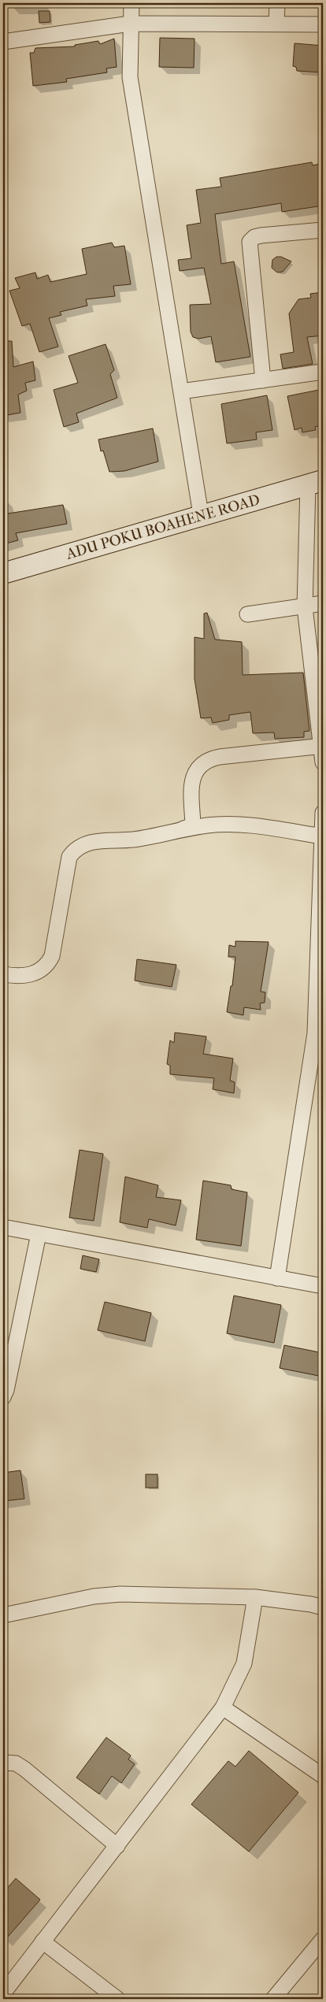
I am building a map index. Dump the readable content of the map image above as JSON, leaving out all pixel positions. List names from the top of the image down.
{
  "streets": {
    "street": ["ADU POKU BOAHENE ROAD"]
  }
}
